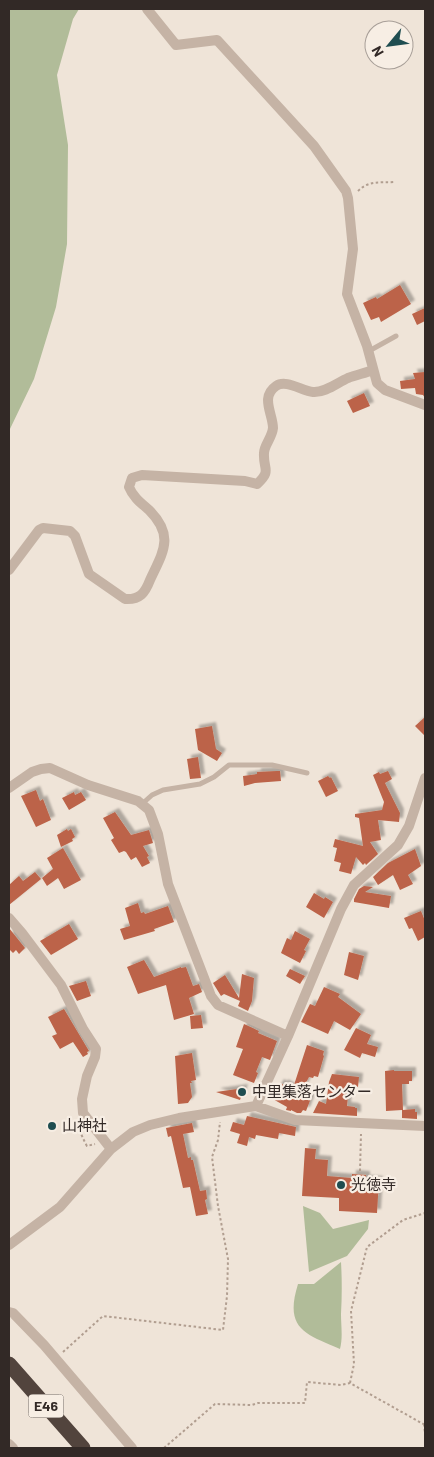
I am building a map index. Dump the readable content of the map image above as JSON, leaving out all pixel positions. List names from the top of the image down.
{
  "streets": {
    "highway": ["E46"]
  },
  "places": ["中里集落センター", "山神社", "光徳寺"],
  "north": "bottom left"
}
